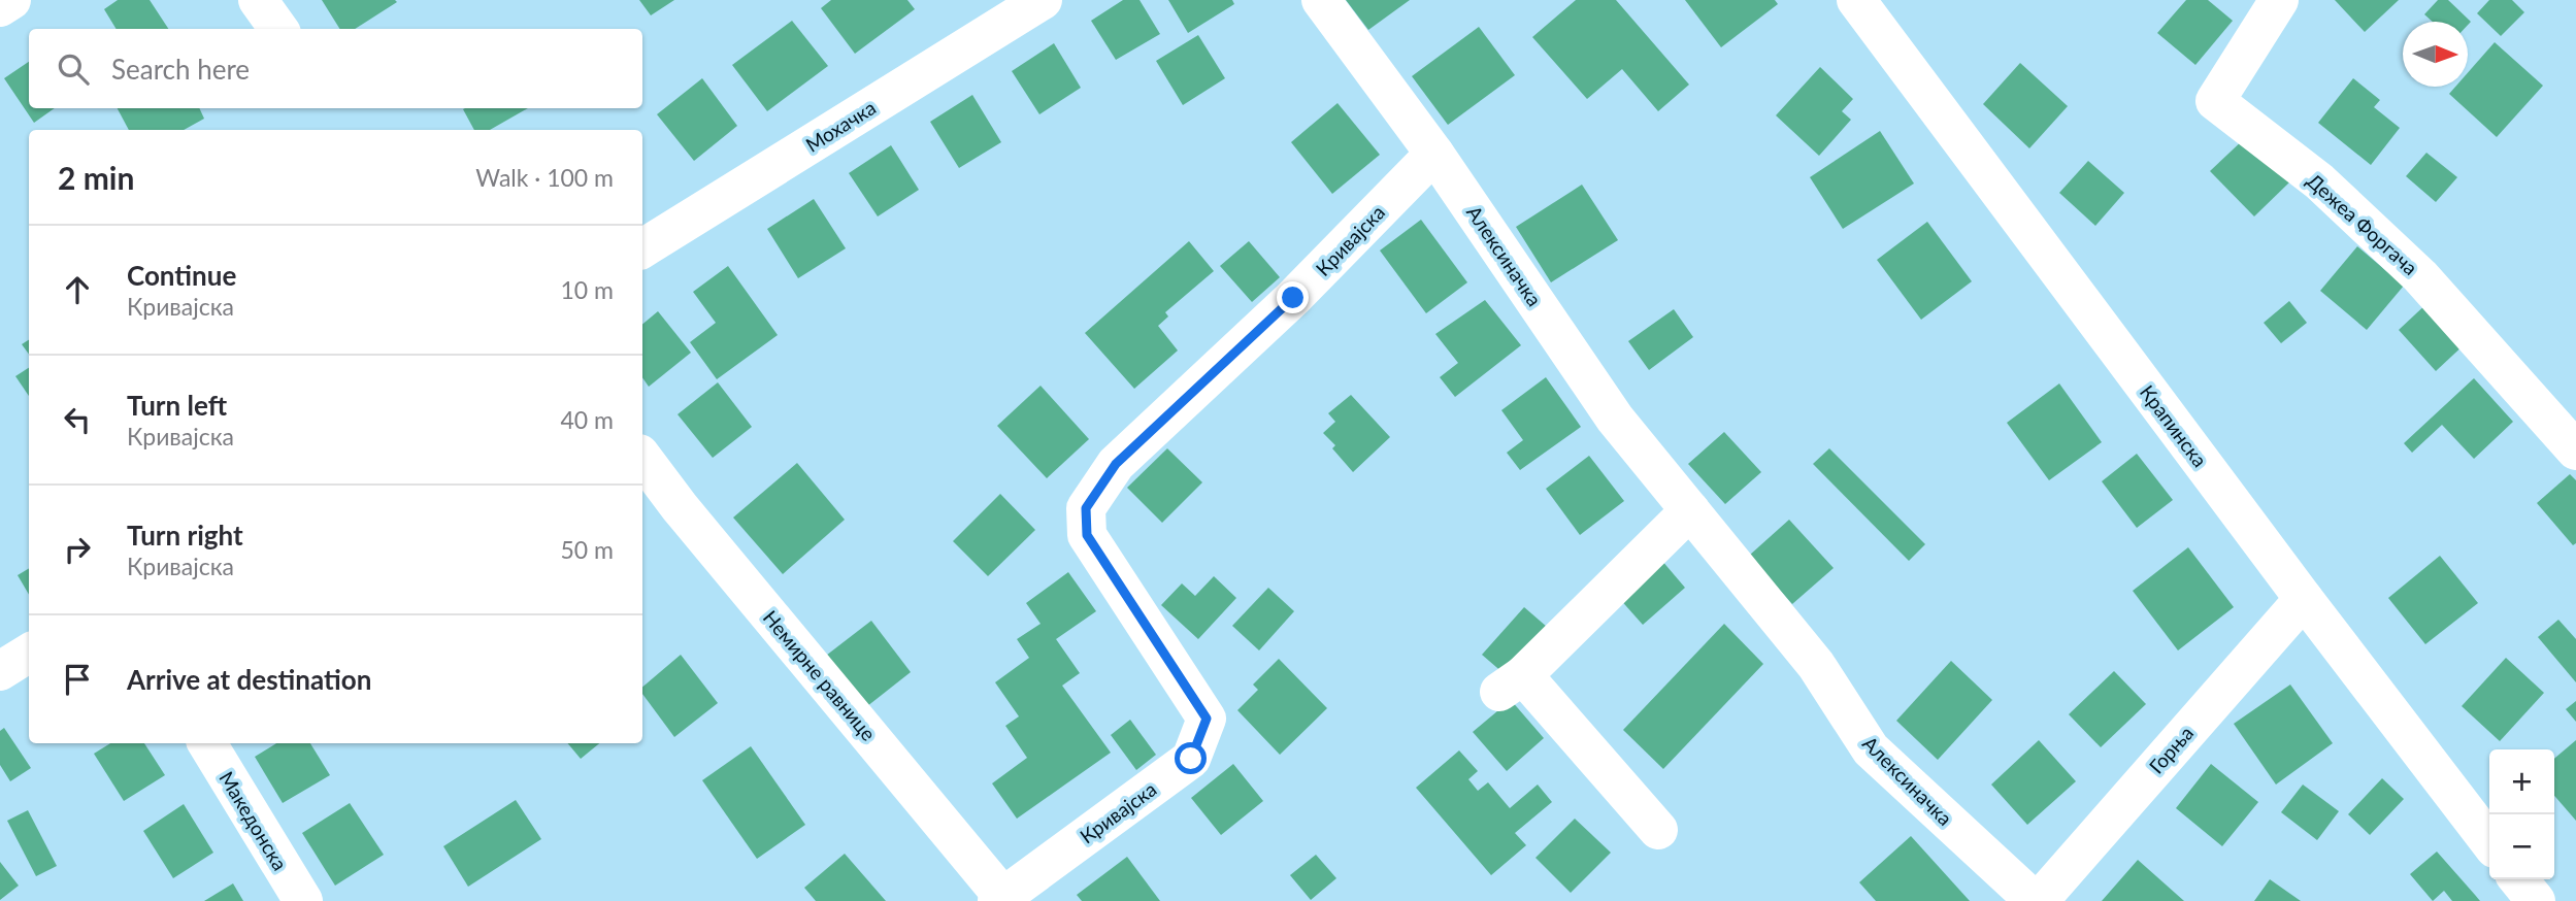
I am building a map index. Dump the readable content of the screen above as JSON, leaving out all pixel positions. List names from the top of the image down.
{
  "streets": {
    "street": [
      "Мохачка",
      "Дежеа Форгача",
      "Кривајска",
      "Алексиначка",
      "Крапинска",
      "Немирне равнице",
      "Горња",
      "Македонска"
    ]
  },
  "crossings": [
    ["Кривајска", "Алексиначка"],
    ["Кривајска", "Немирне равнице"],
    ["Алексиначка", "Горња"],
    ["Крапинска", "Горња"]
  ],
  "north": "right",
  "page": {
    "search": "Search here",
    "heading": ["2 min", "Walk · 100 m"],
    "list": [
      ["Continue", "Кривајска", "10 m"],
      ["Turn left", "Кривајска", "40 m"],
      ["Turn right", "Кривајска", "50 m"],
      "Arrive at destination"
    ],
    "map_buttons": ["+", "−"]
  }
}
